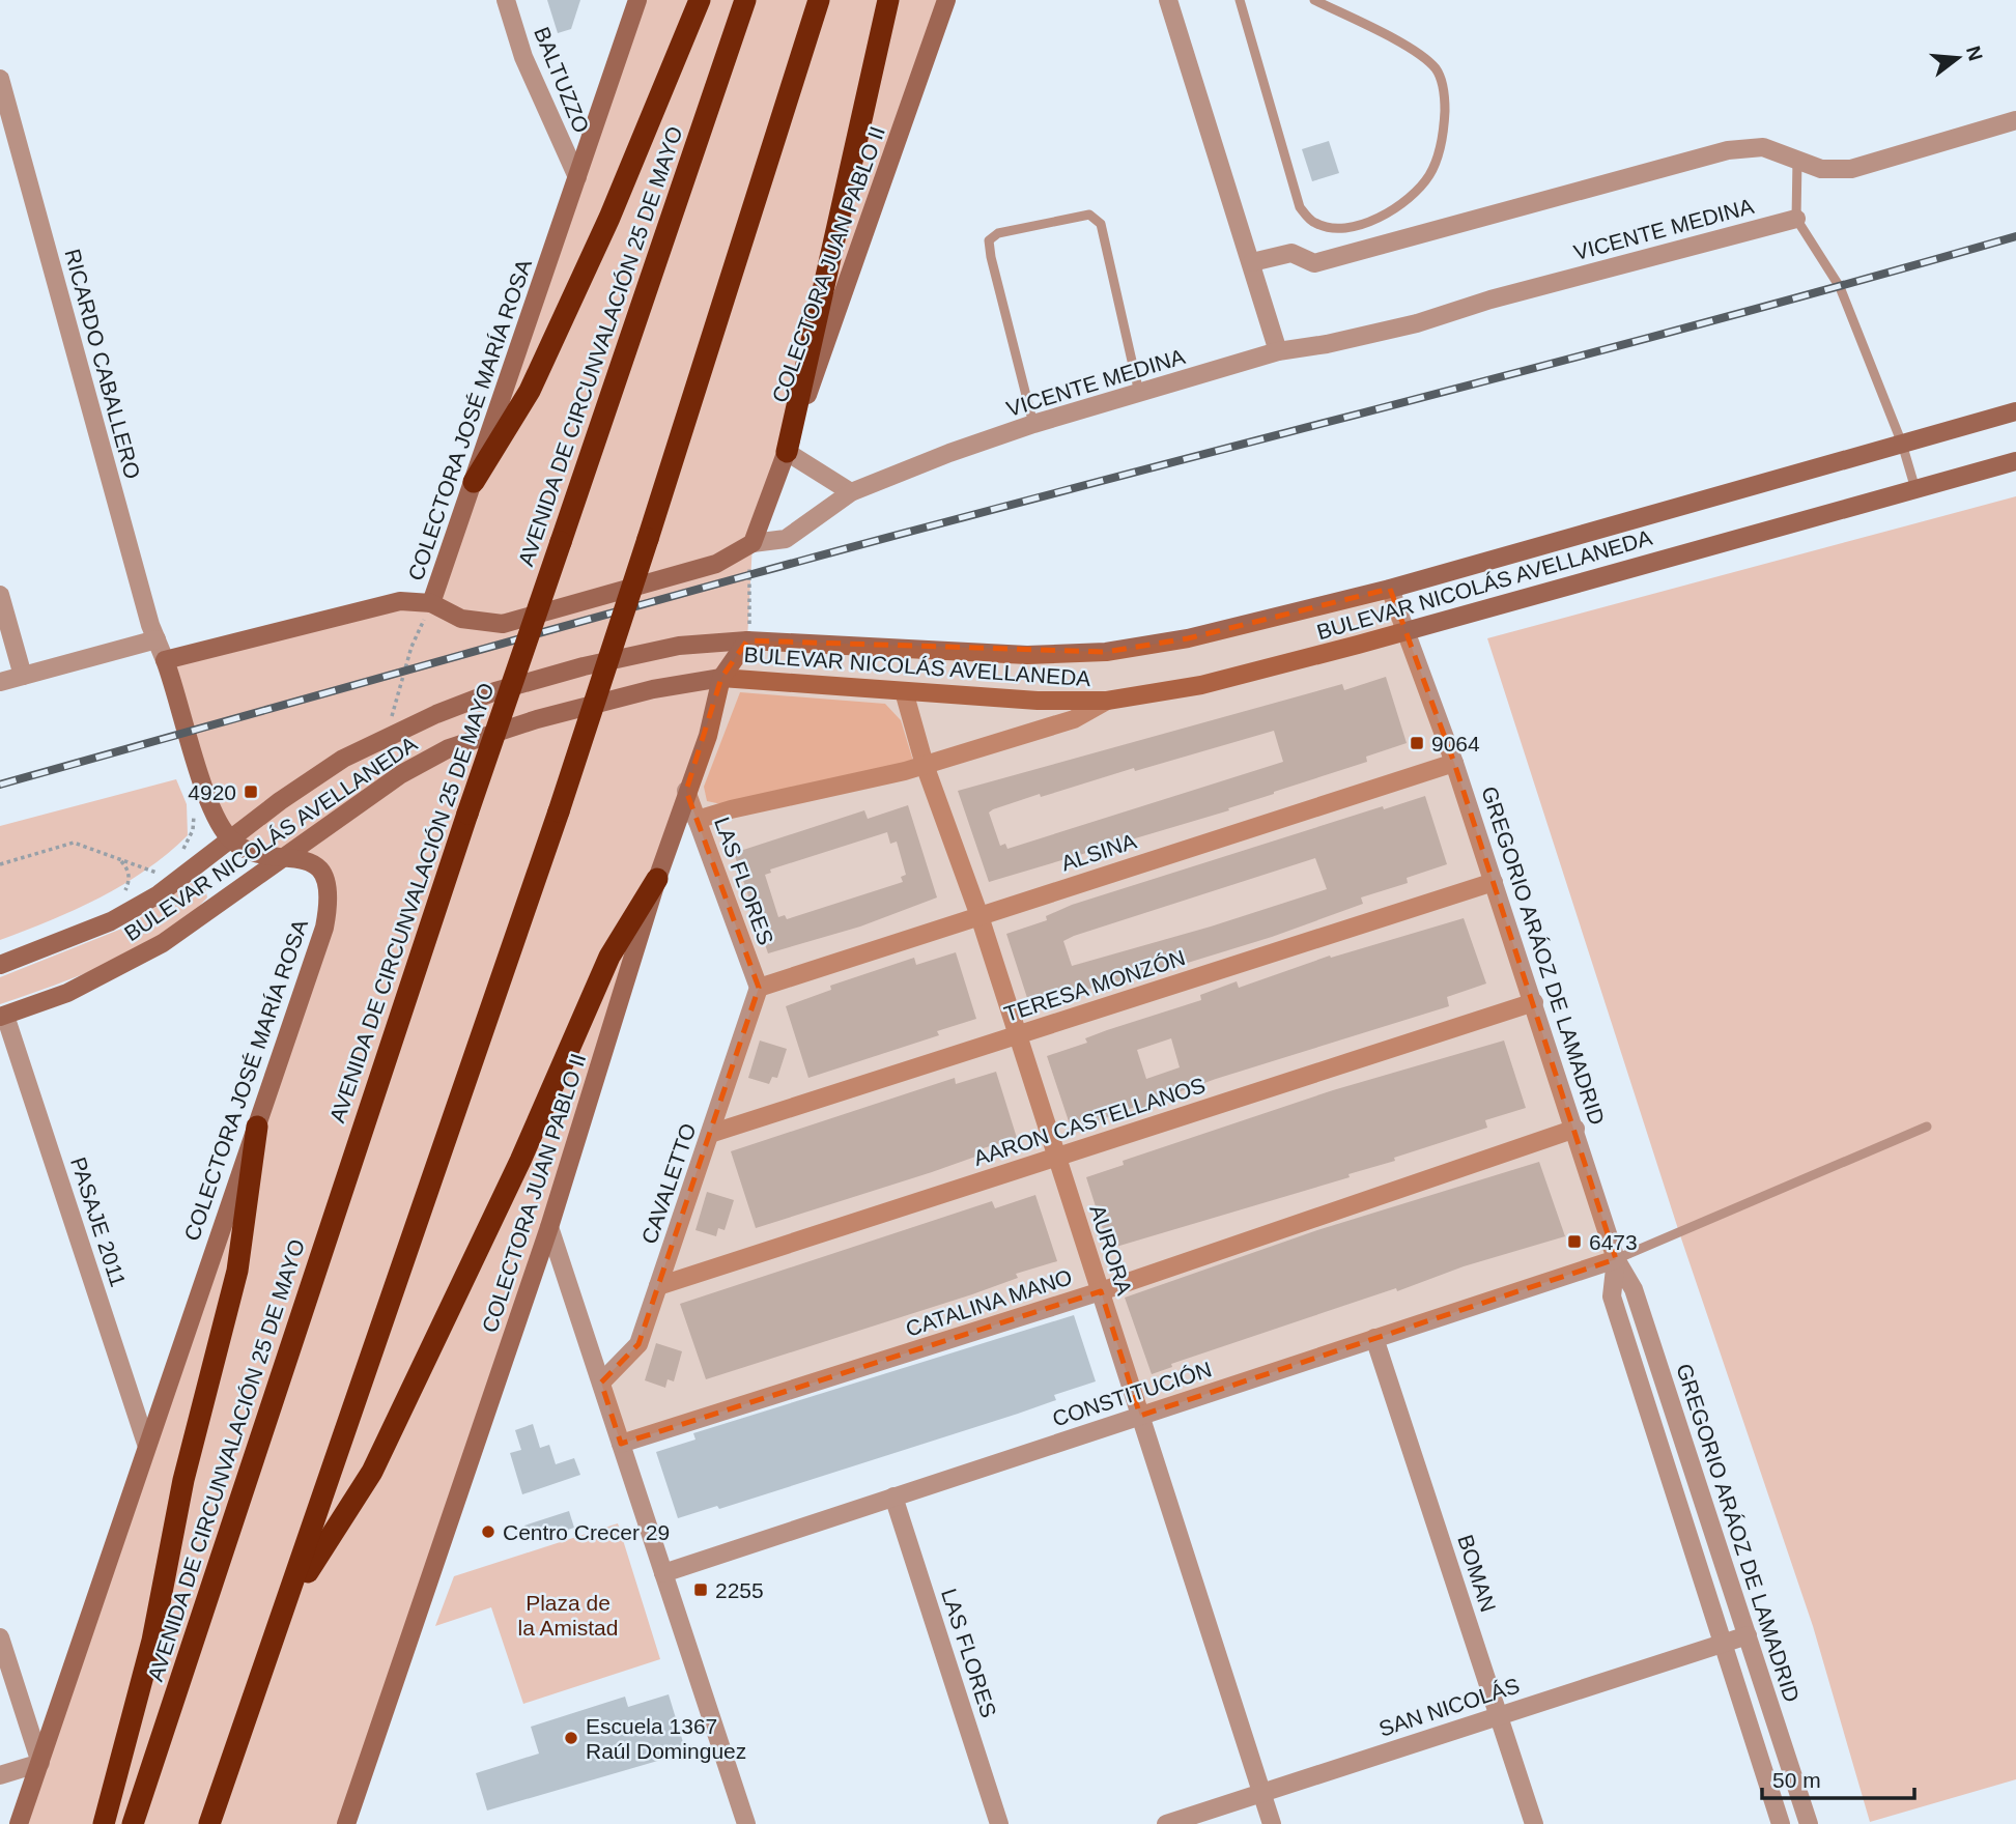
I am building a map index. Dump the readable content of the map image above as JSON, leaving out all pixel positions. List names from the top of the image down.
{
  "streets": {
    "highway": ["AVENIDA DE CIRCUNVALACIÓN 25 DE MAYO"],
    "main road": [
      "VICENTE MEDINA",
      "COLECTORA JUAN PABLO II",
      "COLECTORA JOSÉ MARÍA ROSA",
      "BULEVAR NICOLÁS AVELLANEDA"
    ],
    "street": [
      "BALTUZZO",
      "RICARDO CABALLERO",
      "ALSINA",
      "LAS FLORES",
      "GREGORIO ARÁOZ DE LAMADRID",
      "TERESA MONZÓN",
      "AARON CASTELLANOS",
      "CAVALETTO",
      "PASAJE 2011",
      "AURORA",
      "CATALINA MANO",
      "CONSTITUCIÓN",
      "BOMAN",
      "SAN NICOLÁS"
    ]
  },
  "crossings": [
    ["BALTUZZO", "COLECTORA JOSÉ MARÍA ROSA"],
    ["VICENTE MEDINA", "COLECTORA JUAN PABLO II"],
    ["VICENTE MEDINA", "COLECTORA JOSÉ MARÍA ROSA"],
    ["COLECTORA JUAN PABLO II", "BULEVAR NICOLÁS AVELLANEDA"],
    ["COLECTORA JUAN PABLO II", "LAS FLORES"],
    ["RICARDO CABALLERO", "COLECTORA JOSÉ MARÍA ROSA"],
    ["COLECTORA JOSÉ MARÍA ROSA", "BULEVAR NICOLÁS AVELLANEDA"],
    ["COLECTORA JOSÉ MARÍA ROSA", "PASAJE 2011"],
    ["BULEVAR NICOLÁS AVELLANEDA", "GREGORIO ARÁOZ DE LAMADRID"],
    ["BULEVAR NICOLÁS AVELLANEDA", "PASAJE 2011"],
    ["BULEVAR NICOLÁS AVELLANEDA", "AURORA"],
    ["ALSINA", "LAS FLORES"],
    ["ALSINA", "GREGORIO ARÁOZ DE LAMADRID"],
    ["ALSINA", "CAVALETTO"],
    ["ALSINA", "AURORA"],
    ["LAS FLORES", "CAVALETTO"],
    ["LAS FLORES", "CONSTITUCIÓN"],
    ["GREGORIO ARÁOZ DE LAMADRID", "TERESA MONZÓN"],
    ["GREGORIO ARÁOZ DE LAMADRID", "AARON CASTELLANOS"],
    ["GREGORIO ARÁOZ DE LAMADRID", "CATALINA MANO"],
    ["GREGORIO ARÁOZ DE LAMADRID", "CONSTITUCIÓN"],
    ["GREGORIO ARÁOZ DE LAMADRID", "SAN NICOLÁS"],
    ["TERESA MONZÓN", "CAVALETTO"],
    ["TERESA MONZÓN", "AURORA"],
    ["AARON CASTELLANOS", "CAVALETTO"],
    ["AARON CASTELLANOS", "AURORA"],
    ["AURORA", "CATALINA MANO"],
    ["AURORA", "CONSTITUCIÓN"],
    ["AURORA", "SAN NICOLÁS"],
    ["CONSTITUCIÓN", "BOMAN"],
    ["BOMAN", "SAN NICOLÁS"]
  ],
  "parks": ["Plaza de la Amistad"],
  "places": {
    "transit": [
      "9064",
      "4920",
      "6473",
      "2255"
    ],
    "other": ["Centro Crecer 29", "Escuela 1367 Raúl Dominguez"]
  },
  "scale_bar": "50 m",
  "north": "right"
}
